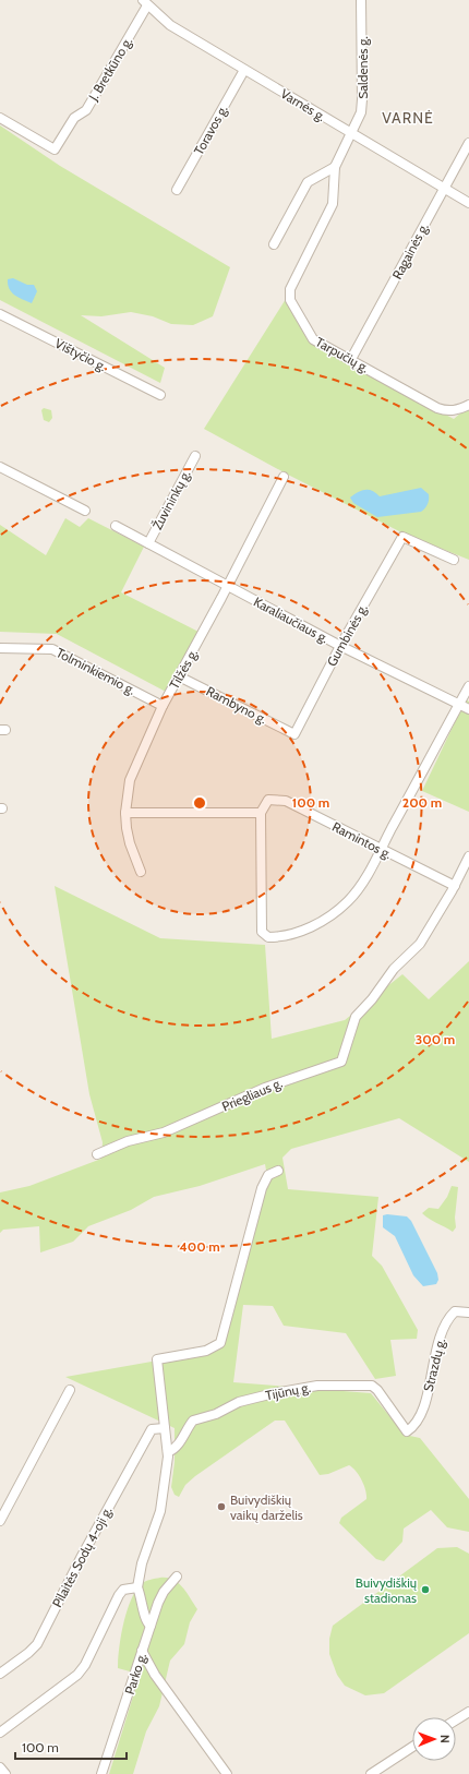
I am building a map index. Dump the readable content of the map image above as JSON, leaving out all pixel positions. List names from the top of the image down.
{
  "streets": {
    "street": [
      "Saldenės g.",
      "J. Bretkūno g.",
      "Varnės g.",
      "Toravos g.",
      "Ragainės g.",
      "Vištyčio g.",
      "Tarpučių g.",
      "Žuvininkų g.",
      "Karaliaučiaus g.",
      "Gumbinės g.",
      "Tilžės g.",
      "Tolminkiemio g.",
      "Rambyno g.",
      "Ramintos g.",
      "Priegliaus g.",
      "Strazdų g.",
      "Tijūnų g.",
      "Pilaitės Sodų 4-oji g.",
      "Parko g."
    ]
  },
  "crossings": [
    ["Saldenės g.", "Varnės g."],
    ["Saldenės g.", "Tarpučių g."],
    ["J. Bretkūno g.", "Varnės g."],
    ["Varnės g.", "Toravos g."],
    ["Varnės g.", "Ragainės g."],
    ["Ragainės g.", "Tarpučių g."],
    ["Žuvininkų g.", "Karaliaučiaus g."],
    ["Karaliaučiaus g.", "Gumbinės g."],
    ["Karaliaučiaus g.", "Tilžės g."],
    ["Gumbinės g.", "Rambyno g."],
    ["Tilžės g.", "Tolminkiemio g."],
    ["Tilžės g.", "Rambyno g."],
    ["Ramintos g.", "Priegliaus g."],
    ["Strazdų g.", "Tijūnų g."]
  ],
  "districts": ["VARNĖ"],
  "places": ["Buivydiškių vaikų darželis", "Buivydiškių stadionas"],
  "scale_bar": "100 m",
  "north": "right",
  "rings": [
    "100 m",
    "200 m",
    "300 m",
    "400 m"
  ]
}
